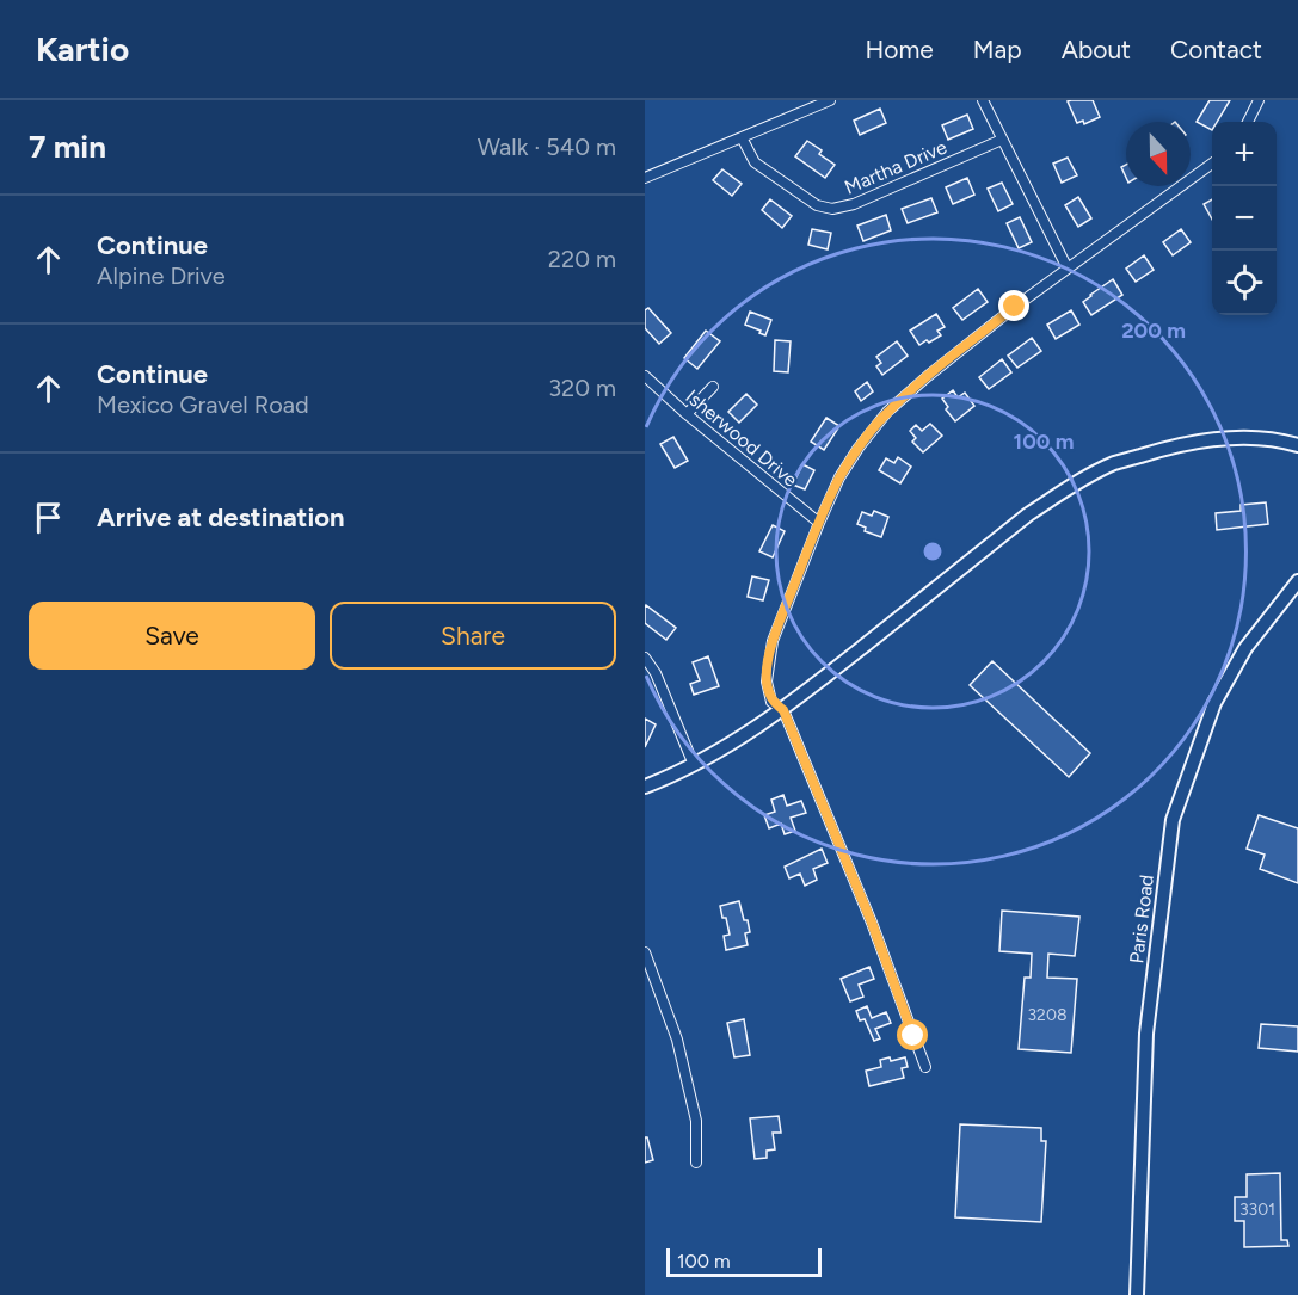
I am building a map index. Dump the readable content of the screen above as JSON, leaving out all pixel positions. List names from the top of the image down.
{
  "streets": {
    "street": ["Martha Drive", "Isherwood Drive", "Paris Road"]
  },
  "house_numbers": ["3208", "3301"],
  "scale_bar": "100 m",
  "north": "bottom",
  "page": {
    "header": "Kartio",
    "nav": [
      "Home",
      "Map",
      "About",
      "Contact"
    ],
    "heading": ["7 min", "Walk · 540 m"],
    "map_buttons": ["+", "−"],
    "list": [
      ["Continue", "Alpine Drive", "220 m"],
      ["Continue", "Mexico Gravel Road", "320 m"],
      "Arrive at destination"
    ],
    "buttons": ["Save", "Share"],
    "scale": "100 m"
  },
  "rings": ["200 m", "100 m"]
}
